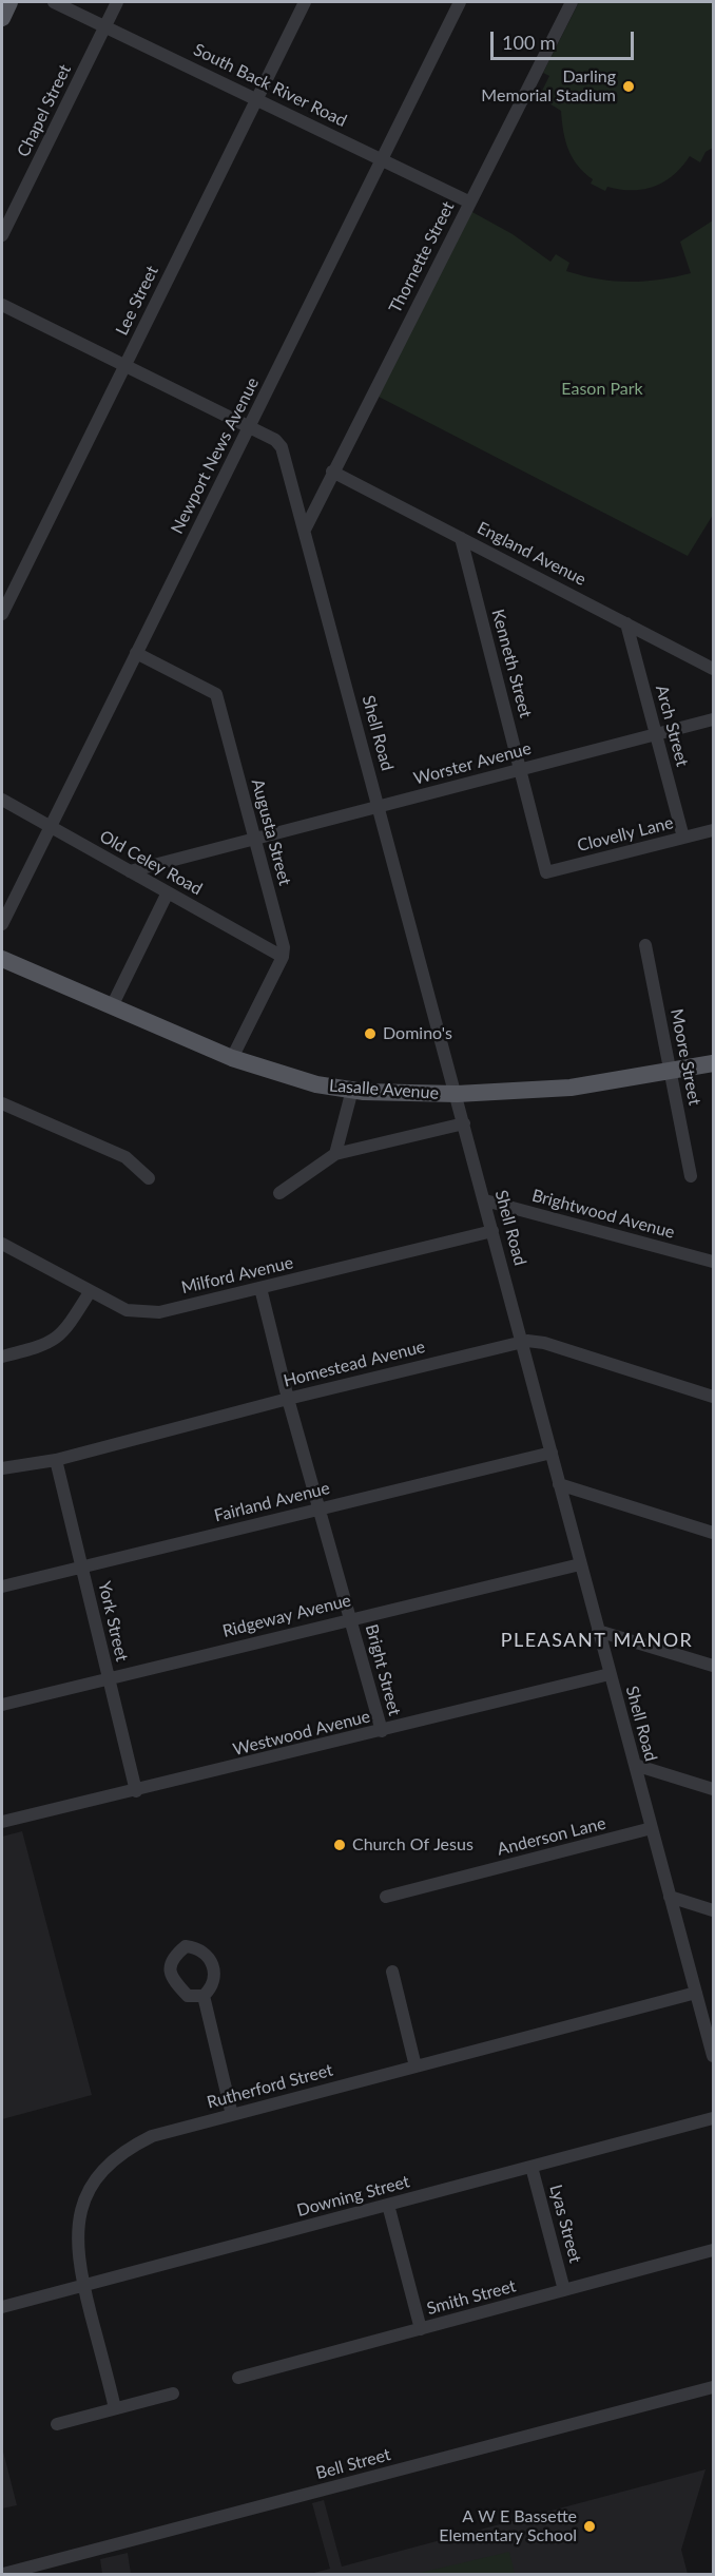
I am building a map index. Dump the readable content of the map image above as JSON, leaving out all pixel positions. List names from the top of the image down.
{
  "streets": {
    "main road": ["Lasalle Avenue"],
    "street": [
      "South Back River Road",
      "Chapel Street",
      "Thornette Street",
      "Lee Street",
      "Newport News Avenue",
      "England Avenue",
      "Kenneth Street",
      "Arch Street",
      "Shell Road",
      "Worster Avenue",
      "Augusta Street",
      "Clovelly Lane",
      "Old Celey Road",
      "Moore Street",
      "Brightwood Avenue",
      "Milford Avenue",
      "Homestead Avenue",
      "Fairland Avenue",
      "Ridgeway Avenue",
      "York Street",
      "Bright Street",
      "Westwood Avenue",
      "Anderson Lane",
      "Rutherford Street",
      "Downing Street",
      "Lyas Street",
      "Smith Street",
      "Bell Street"
    ]
  },
  "crossings": [
    ["South Back River Road", "Chapel Street"],
    ["South Back River Road", "Thornette Street"],
    ["South Back River Road", "Lee Street"],
    ["South Back River Road", "Newport News Avenue"],
    ["Thornette Street", "England Avenue"],
    ["Thornette Street", "Shell Road"],
    ["Newport News Avenue", "Shell Road"],
    ["Newport News Avenue", "Augusta Street"],
    ["Newport News Avenue", "Old Celey Road"],
    ["England Avenue", "Kenneth Street"],
    ["England Avenue", "Arch Street"],
    ["Kenneth Street", "Worster Avenue"],
    ["Kenneth Street", "Clovelly Lane"],
    ["Arch Street", "Worster Avenue"],
    ["Arch Street", "Clovelly Lane"],
    ["Shell Road", "Worster Avenue"],
    ["Shell Road", "Lasalle Avenue"],
    ["Shell Road", "Brightwood Avenue"],
    ["Shell Road", "Milford Avenue"],
    ["Shell Road", "Homestead Avenue"],
    ["Shell Road", "Fairland Avenue"],
    ["Shell Road", "Ridgeway Avenue"],
    ["Shell Road", "Westwood Avenue"],
    ["Shell Road", "Anderson Lane"],
    ["Shell Road", "Rutherford Street"],
    ["Worster Avenue", "Augusta Street"],
    ["Worster Avenue", "Old Celey Road"],
    ["Augusta Street", "Old Celey Road"],
    ["Moore Street", "Lasalle Avenue"],
    ["Milford Avenue", "Bright Street"],
    ["Homestead Avenue", "York Street"],
    ["Homestead Avenue", "Bright Street"],
    ["Fairland Avenue", "York Street"],
    ["Fairland Avenue", "Bright Street"],
    ["Ridgeway Avenue", "York Street"],
    ["Ridgeway Avenue", "Bright Street"],
    ["York Street", "Westwood Avenue"],
    ["Bright Street", "Westwood Avenue"],
    ["Rutherford Street", "Downing Street"],
    ["Downing Street", "Lyas Street"],
    ["Lyas Street", "Smith Street"]
  ],
  "districts": ["PLEASANT MANOR"],
  "parks": ["Eason Park"],
  "places": [
    "Darling Memorial Stadium",
    "Domino's",
    "Church Of Jesus",
    "A W E Bassette Elementary School"
  ],
  "scale_bar": "100 m"
}
